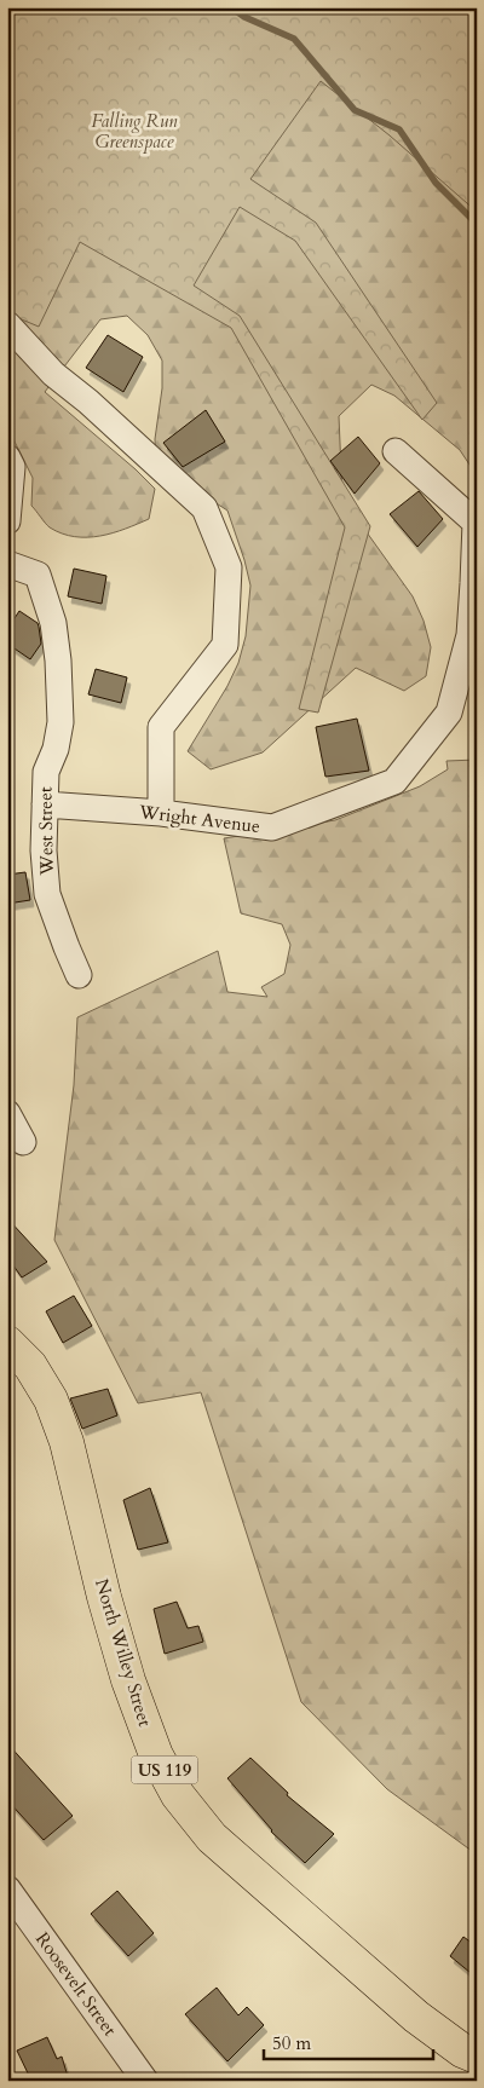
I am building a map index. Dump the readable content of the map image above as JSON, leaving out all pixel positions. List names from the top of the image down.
{
  "streets": {
    "main road": ["North Willey Street", "US 119"],
    "street": ["Wright Avenue", "West Street", "Roosevelt Street"]
  },
  "crossings": [
    ["Wright Avenue", "West Street"]
  ],
  "parks": ["Falling Run Greenspace"],
  "scale_bar": "50 m"
}
